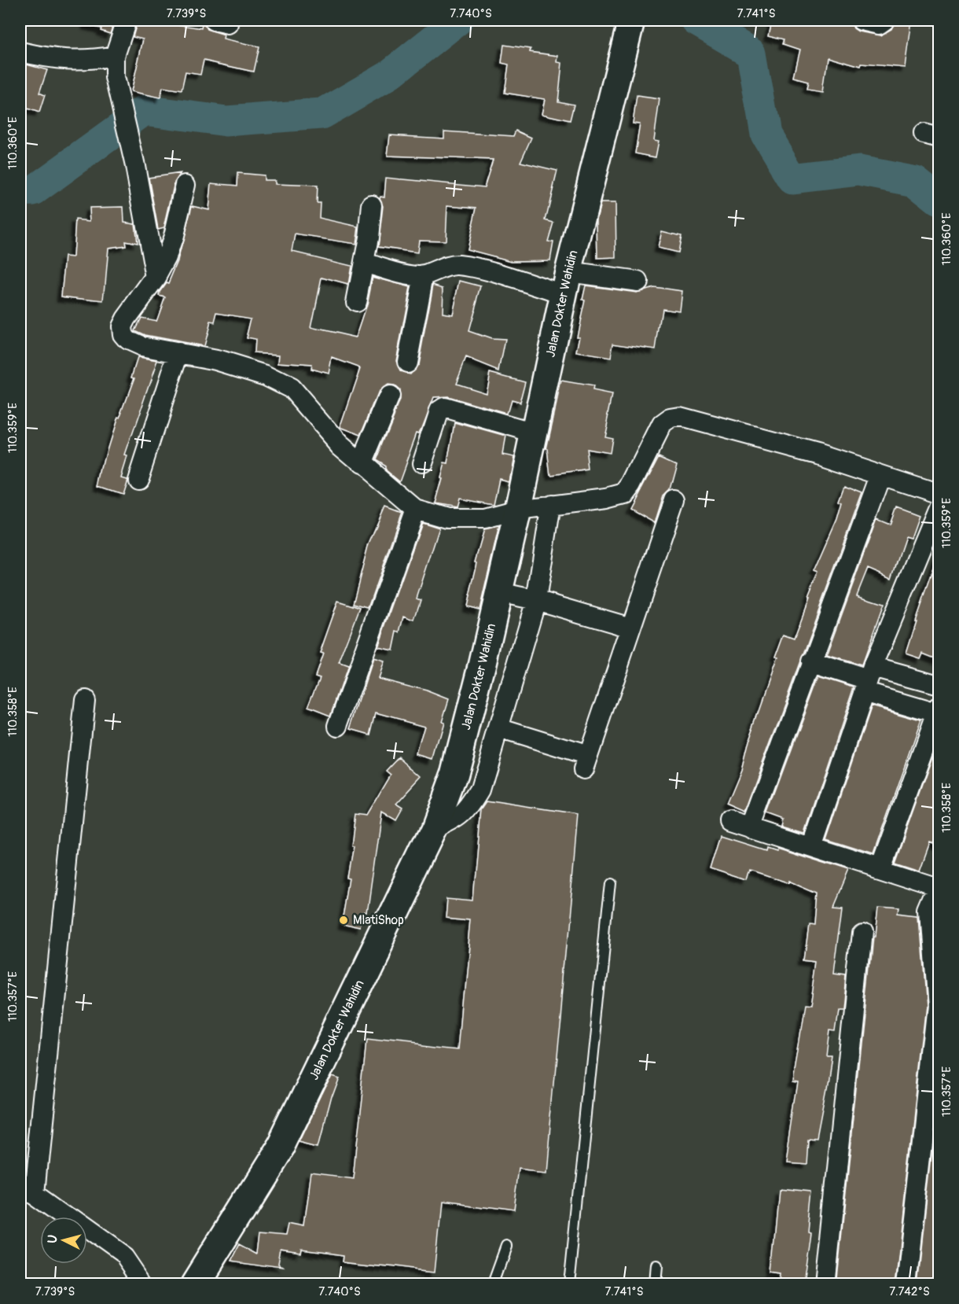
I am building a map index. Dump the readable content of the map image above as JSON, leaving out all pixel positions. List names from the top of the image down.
{
  "streets": {
    "main road": ["Jalan Dokter Wahidin"]
  },
  "places": ["MlatiShop"],
  "north": "left",
  "coordinates": [
    "7.739°S",
    "7.740°S",
    "7.741°S",
    "110.360°E",
    "110.359°E",
    "110.358°E",
    "110.357°E",
    "7.742°S"
  ]
}
